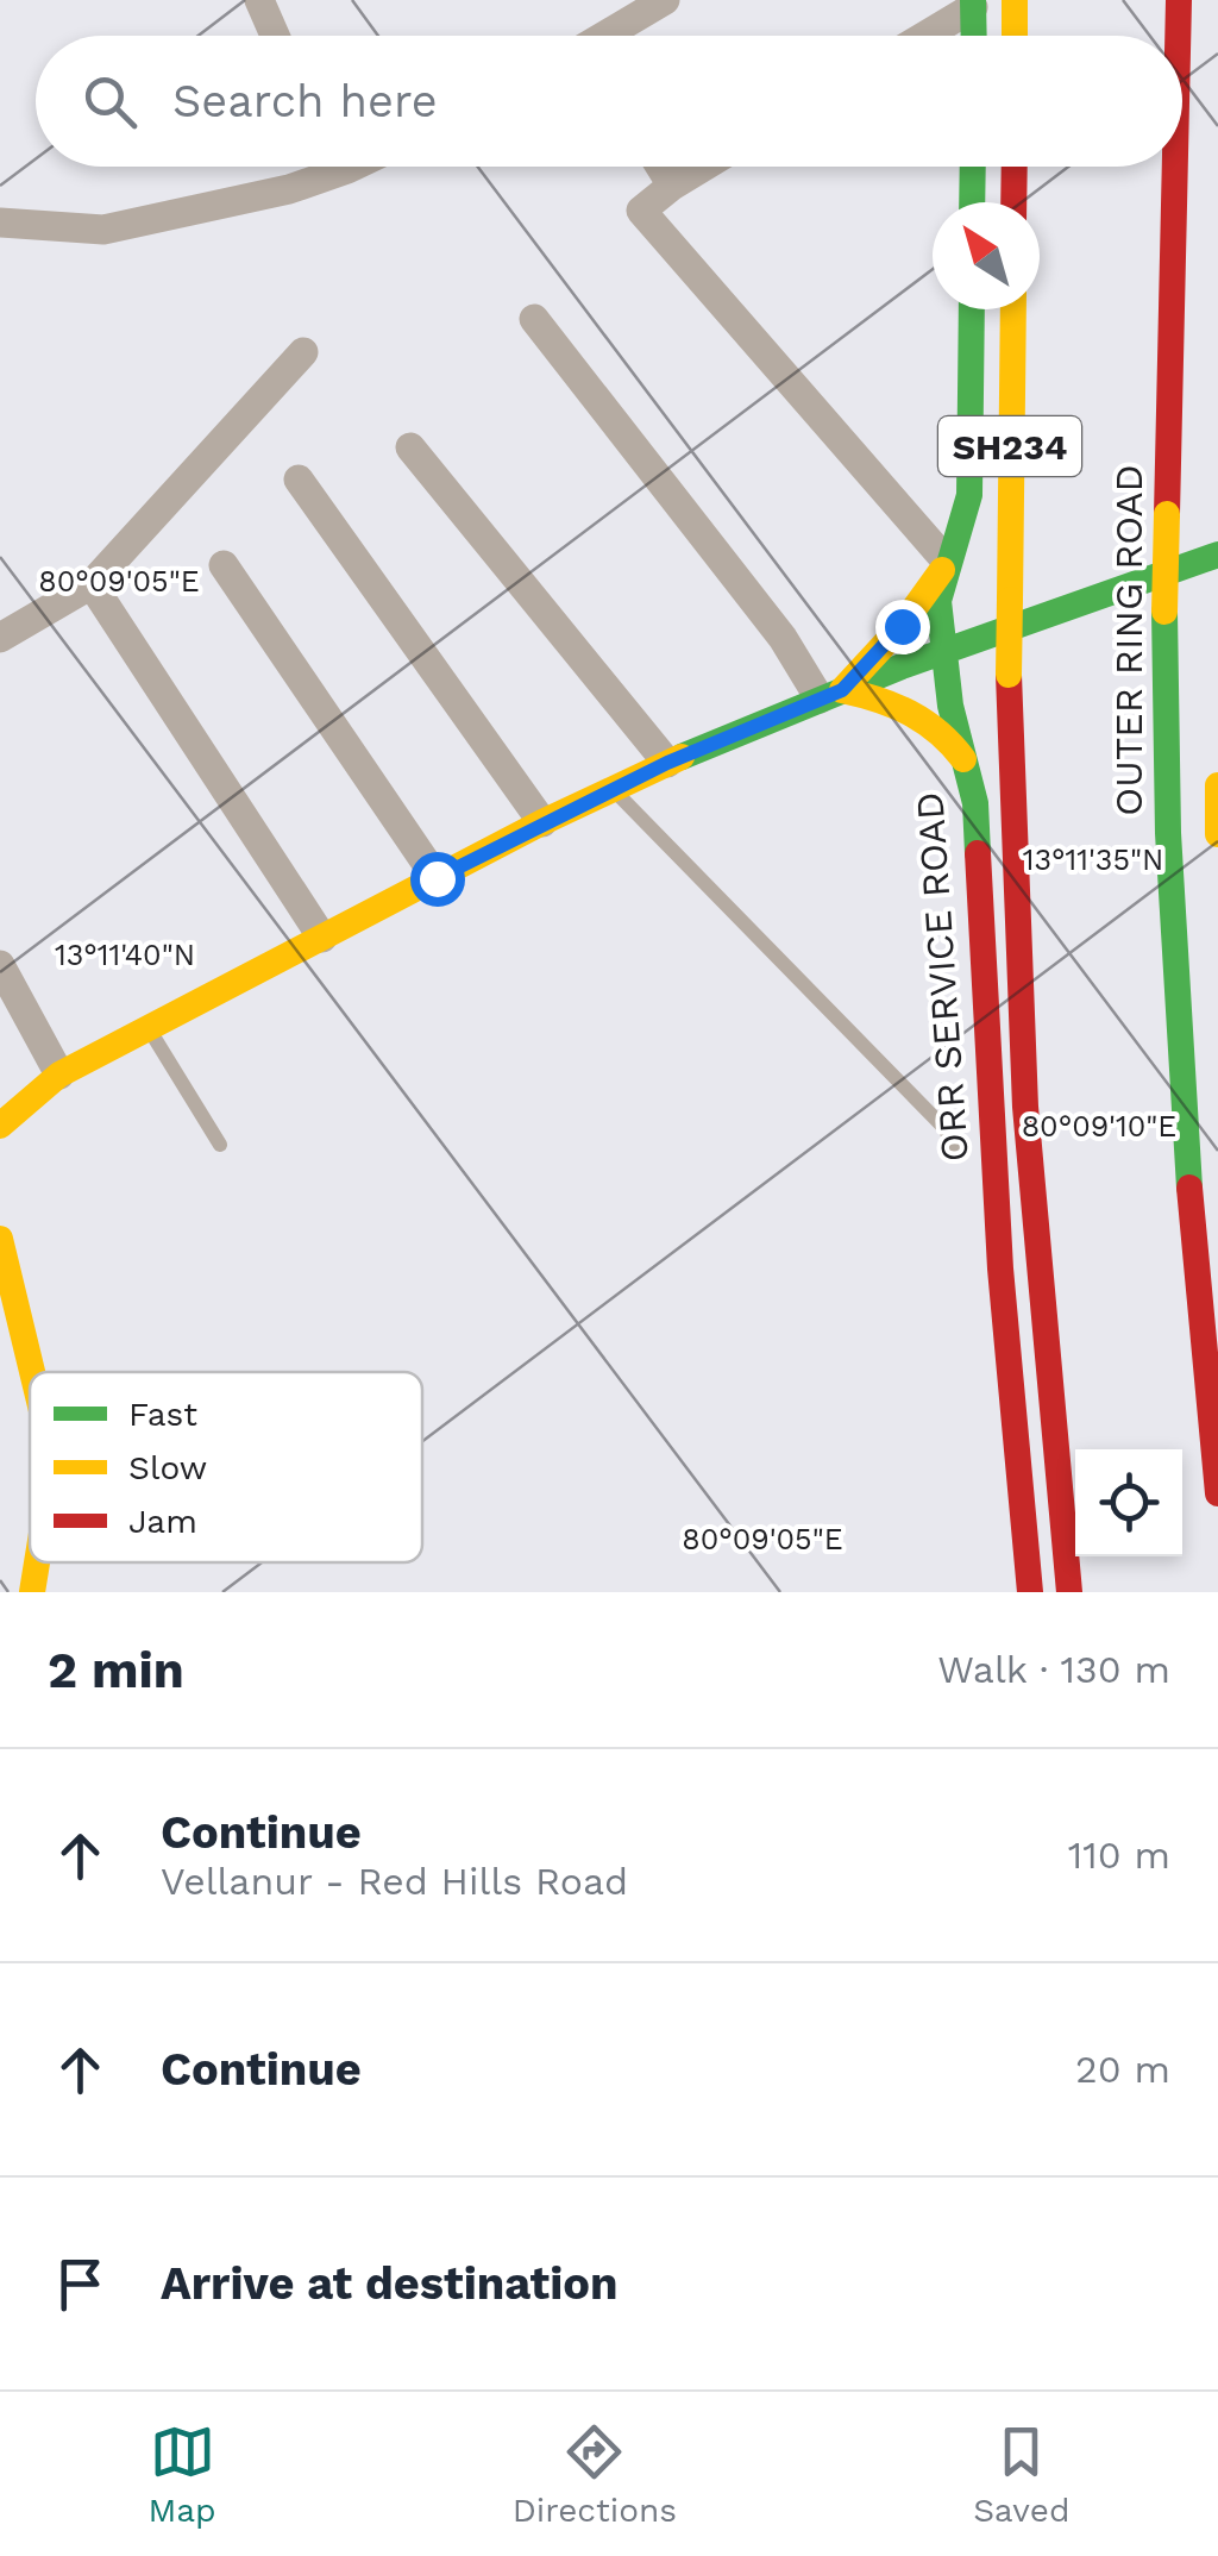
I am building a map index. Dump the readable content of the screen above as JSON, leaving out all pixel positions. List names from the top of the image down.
{
  "streets": {
    "main road": ["SH234", "OUTER RING ROAD", "ORR SERVICE ROAD"]
  },
  "legend": ["Fast", "Slow", "Jam"],
  "north": "top left",
  "page": {
    "search": "Search here",
    "heading": ["2 min", "Walk · 130 m"],
    "list": [
      ["Continue", "Vellanur - Red Hills Road", "110 m"],
      ["Continue", "20 m"],
      "Arrive at destination"
    ],
    "nav": ["Map", "Directions", "Saved"]
  },
  "coordinates": [
    "80°09'05\"E",
    "13°11'35\"N",
    "13°11'40\"N",
    "80°09'10\"E"
  ]
}
